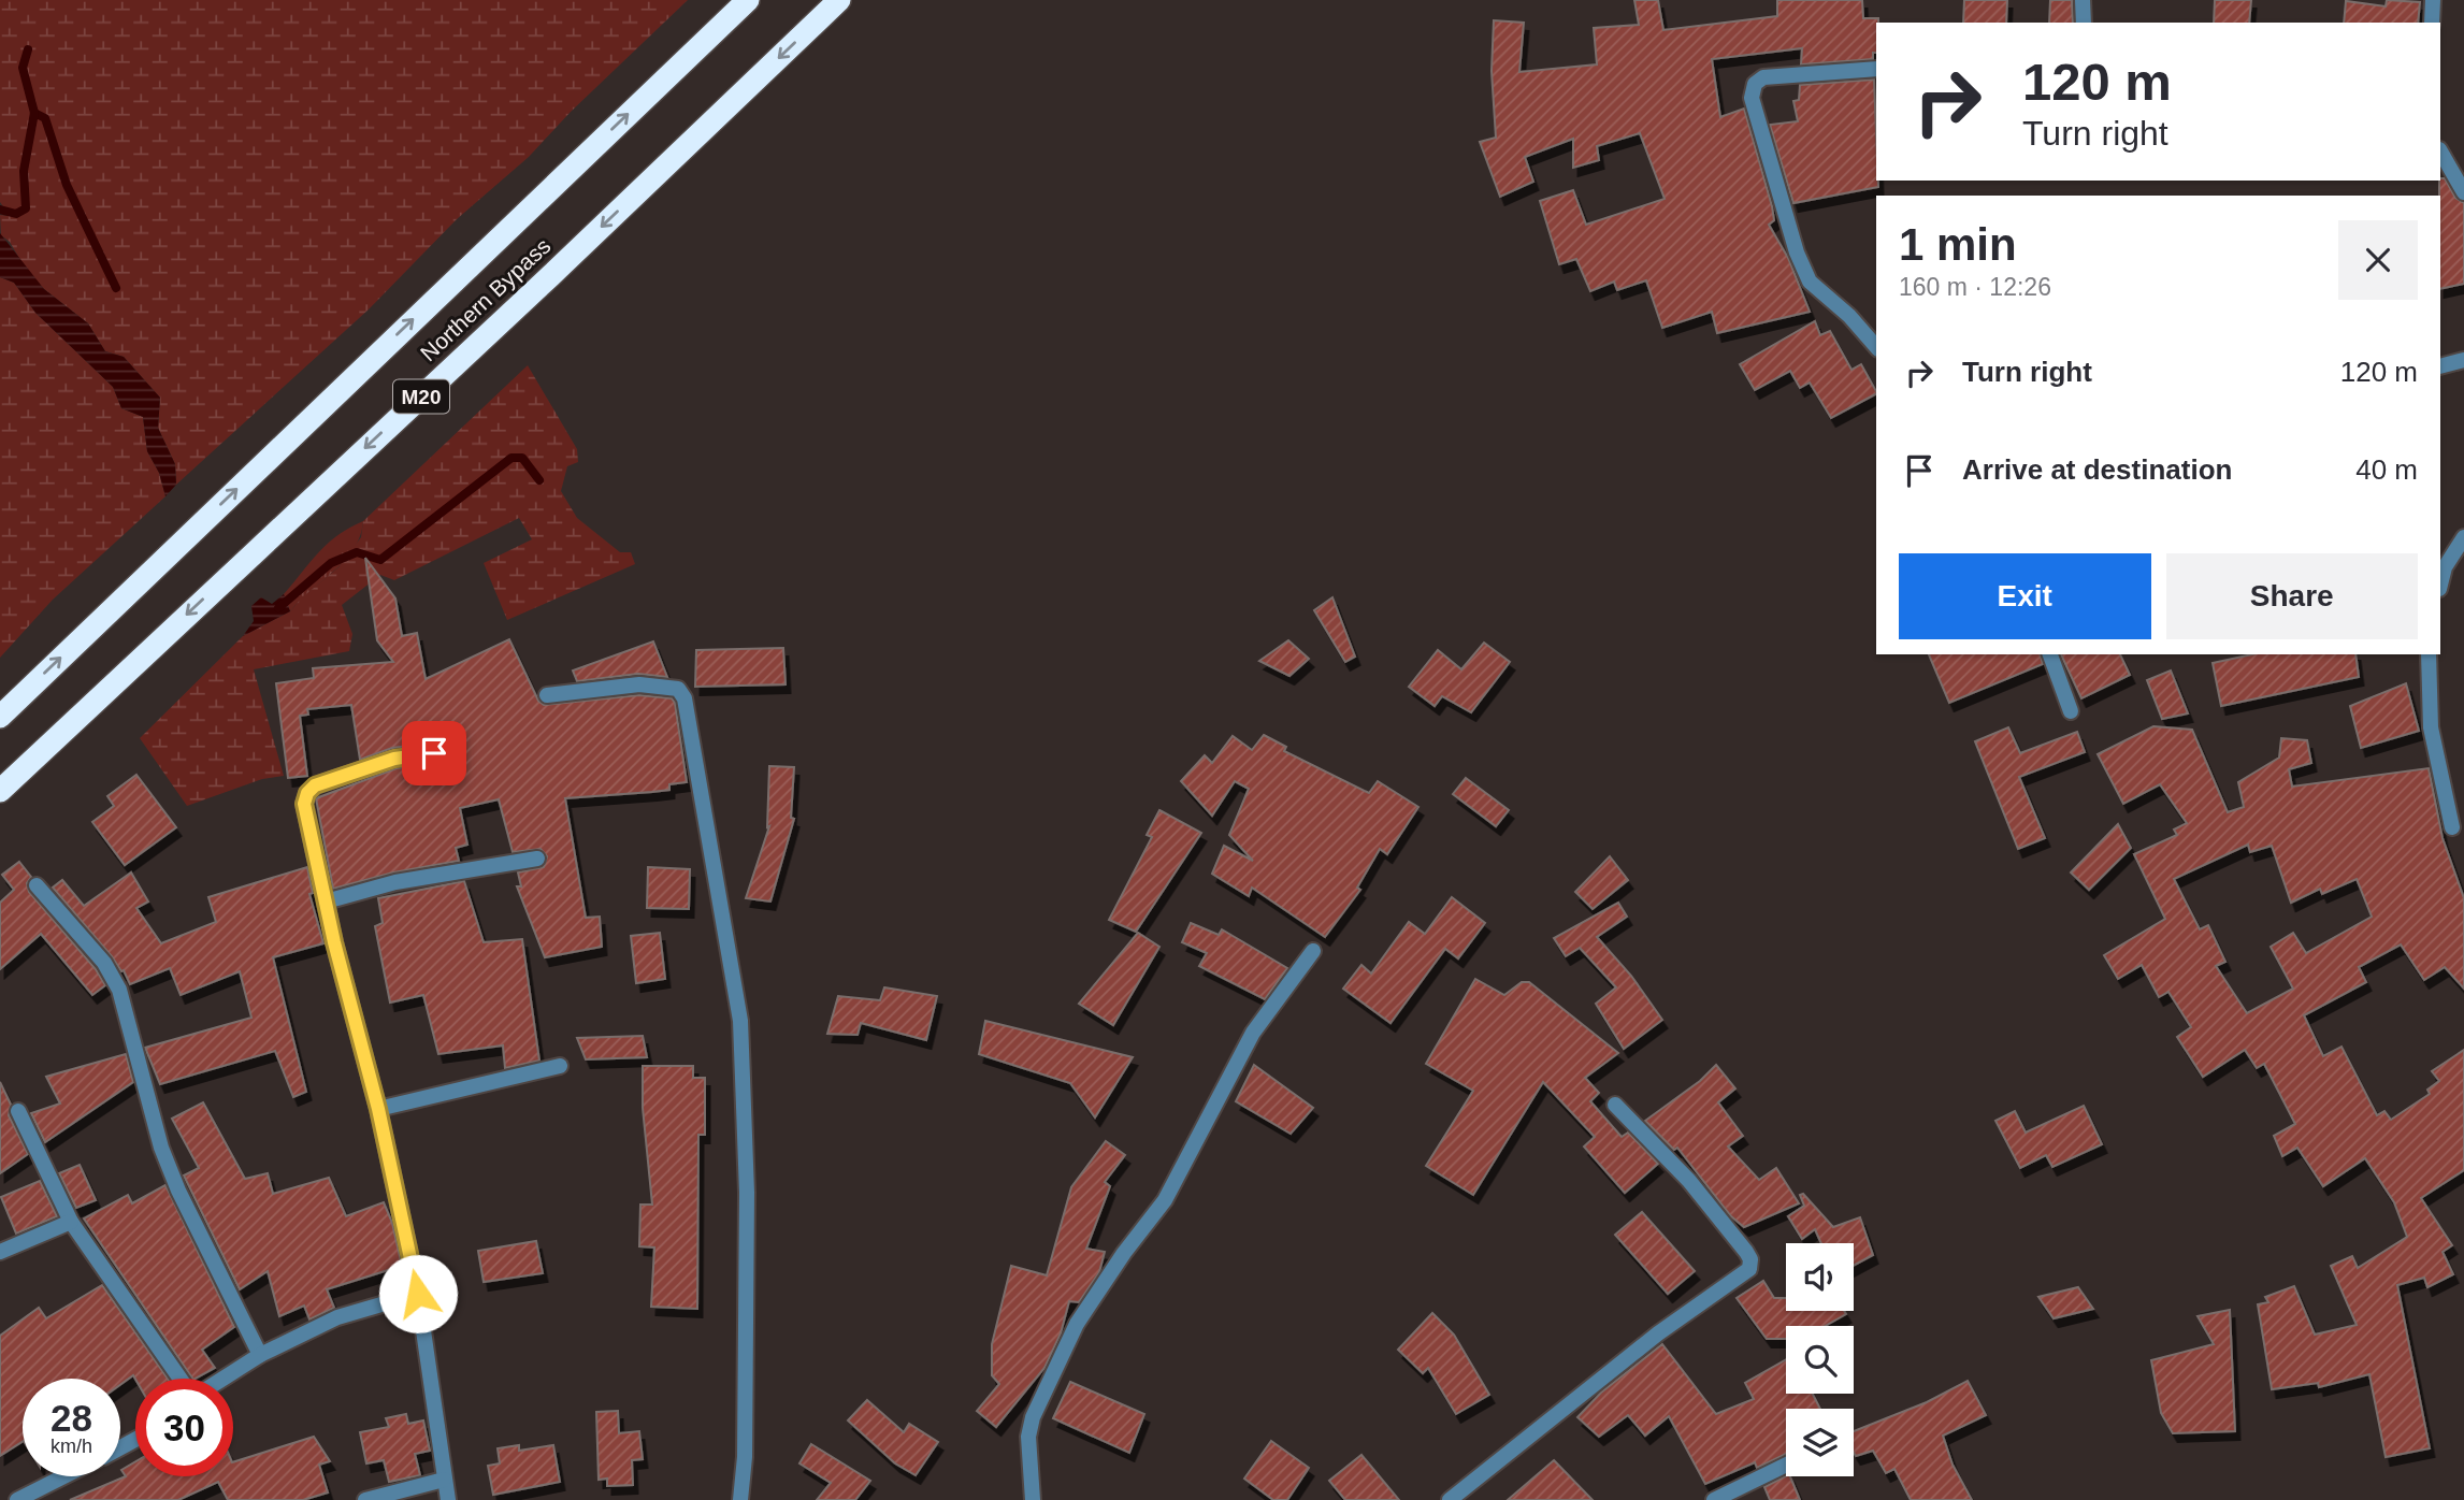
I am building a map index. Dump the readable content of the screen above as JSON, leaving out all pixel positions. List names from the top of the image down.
{
  "streets": {
    "highway": ["Northern Bypass", "M20"]
  },
  "page": {
    "turn": ["120 m", "Turn right"],
    "heading": ["1 min", "160 m · 12:26"],
    "list": [
      {
        "name": "Turn right",
        "value": "120 m"
      },
      {
        "name": "Arrive at destination",
        "value": "40 m"
      }
    ],
    "buttons": ["Exit", "Share"],
    "speed": "28 km/h",
    "limit": "30"
  }
}
